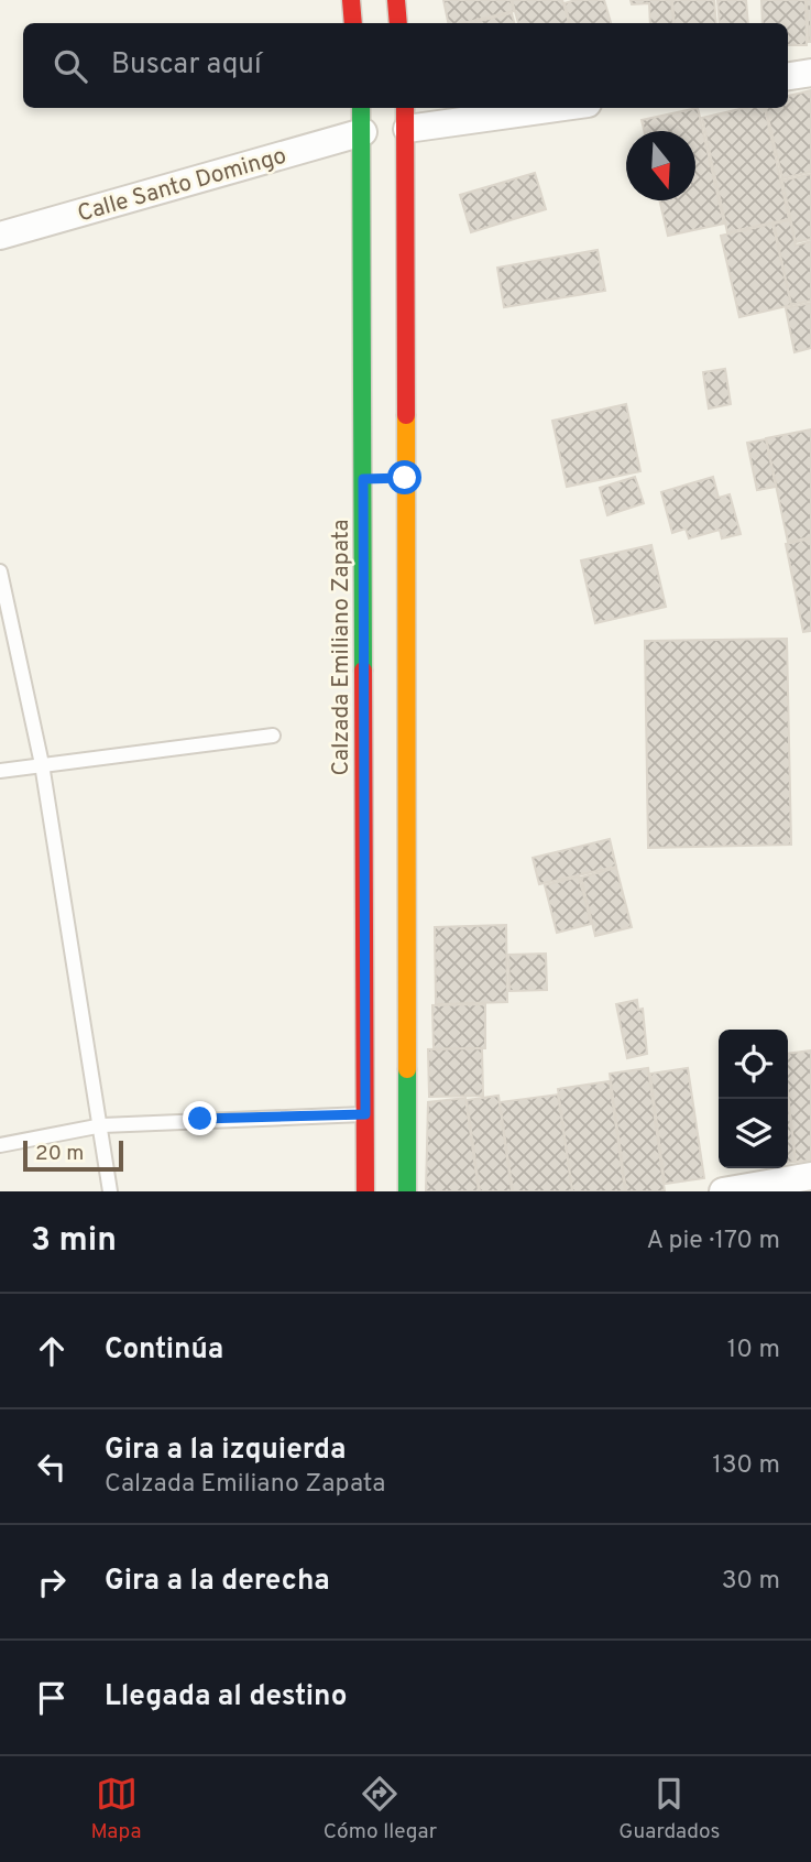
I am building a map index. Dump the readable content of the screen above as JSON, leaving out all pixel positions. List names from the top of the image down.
{
  "streets": {
    "main road": ["Calzada Emiliano Zapata"],
    "street": ["Calle Santo Domingo"]
  },
  "crossings": [
    ["Calle Santo Domingo", "Calzada Emiliano Zapata"]
  ],
  "scale_bar": "20 m",
  "north": "bottom",
  "page": {
    "search": "Buscar aquí",
    "scale": "20 m",
    "heading": ["3 min", "A pie · 170 m"],
    "list": [
      ["Continúa", "10 m"],
      ["Gira a la izquierda", "Calzada Emiliano Zapata", "130 m"],
      ["Gira a la derecha", "30 m"],
      "Llegada al destino"
    ],
    "nav": ["Mapa", "Cómo llegar", "Guardados"]
  }
}
